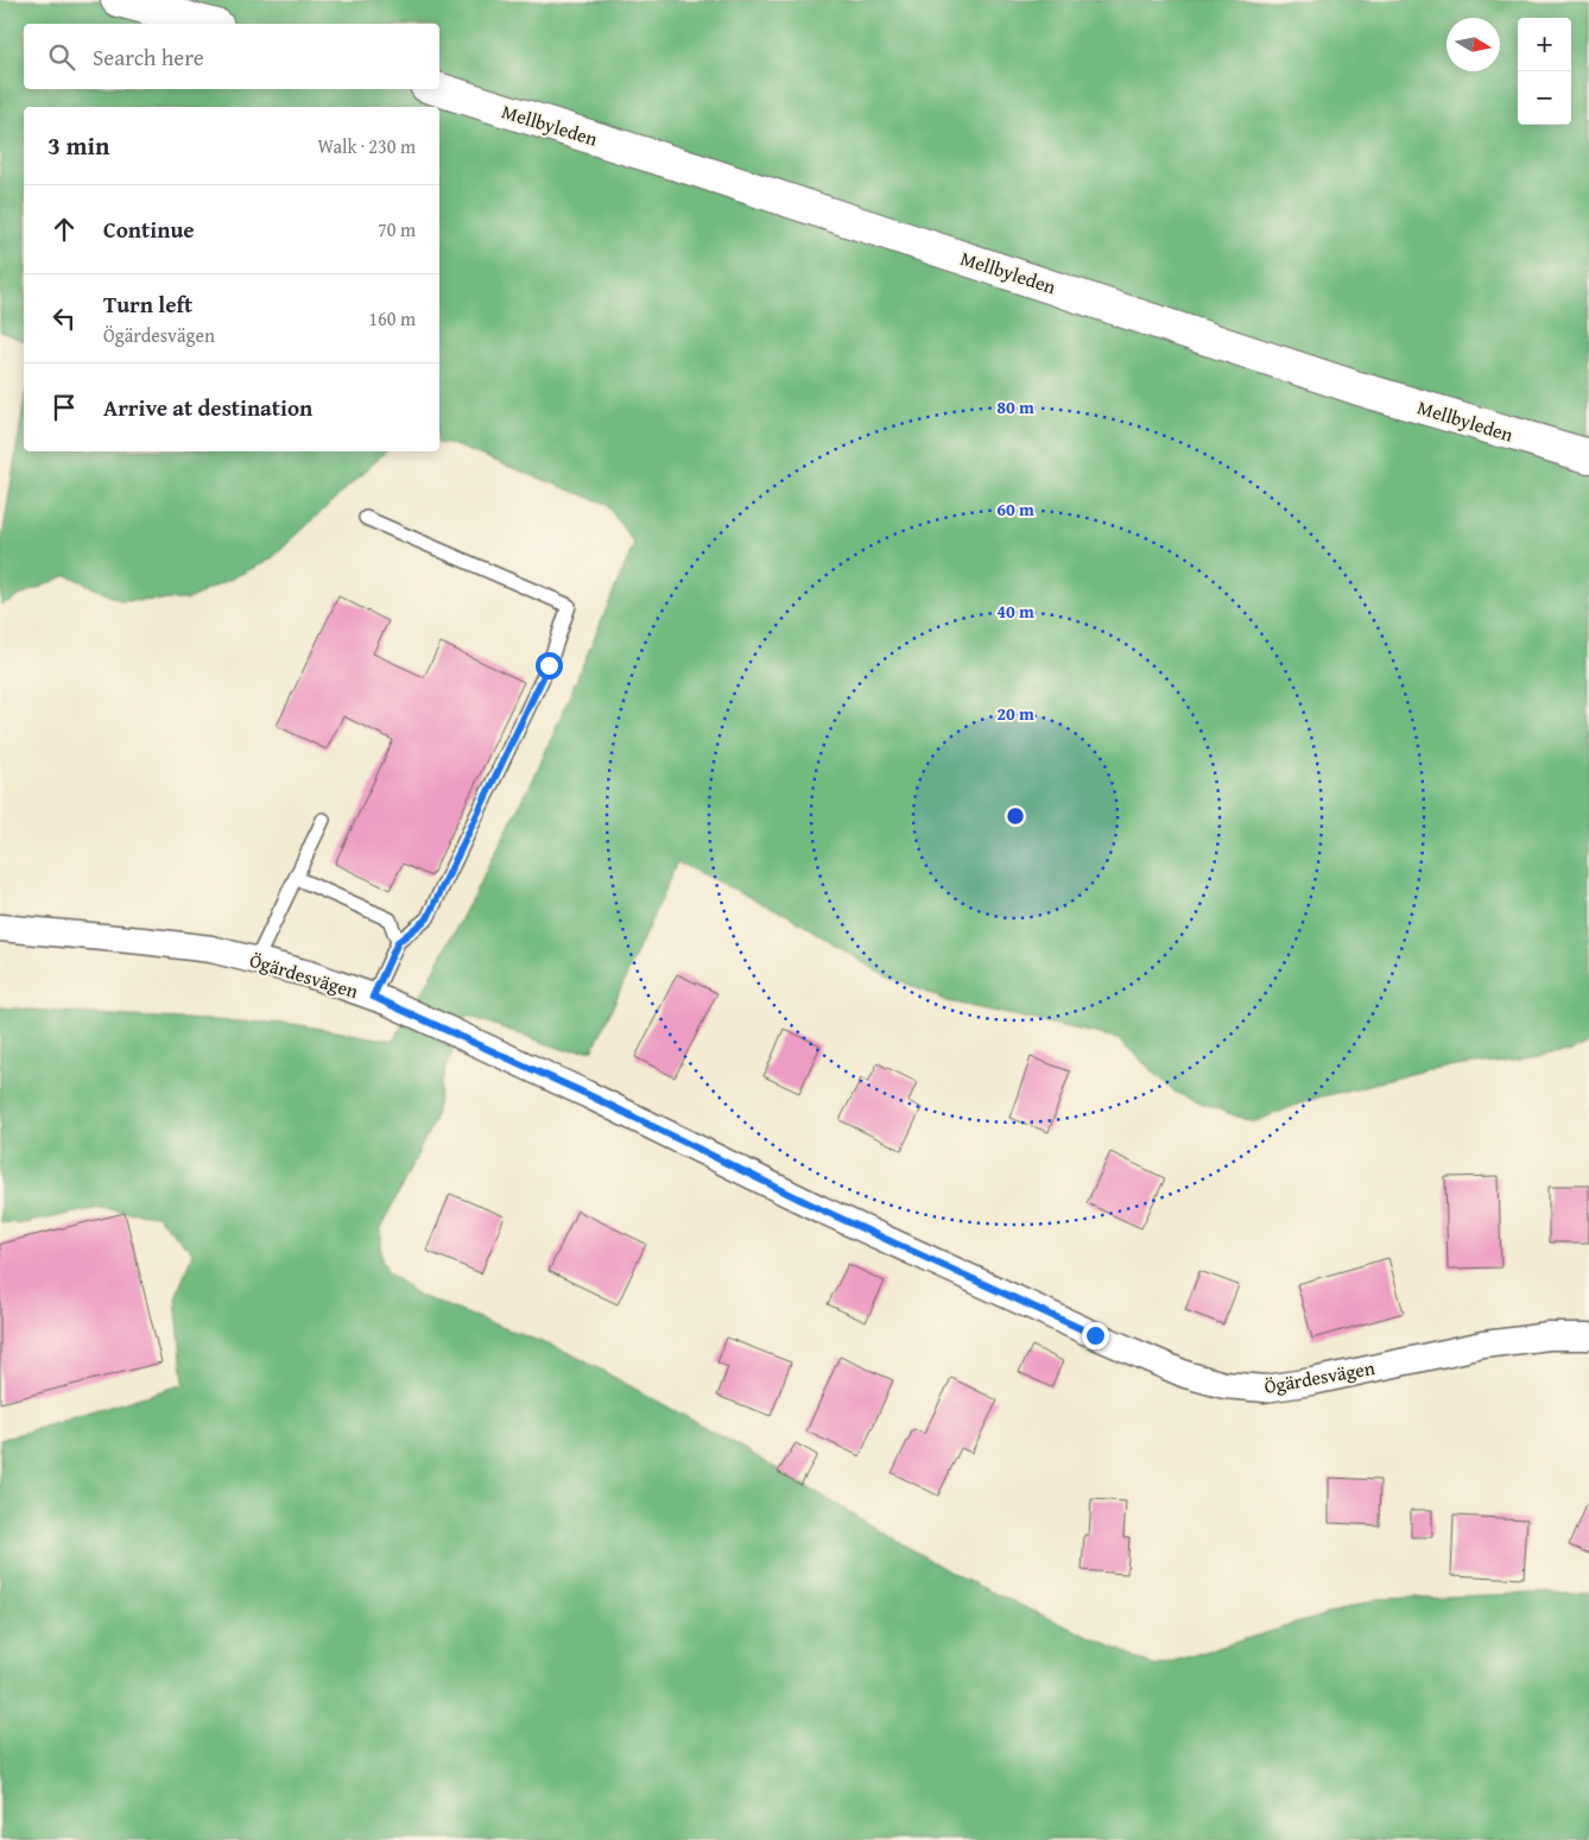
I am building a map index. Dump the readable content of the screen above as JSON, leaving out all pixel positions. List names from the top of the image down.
{
  "streets": {
    "main road": ["Mellbyleden"],
    "street": ["Ögärdesvägen"]
  },
  "north": "right",
  "page": {
    "map_buttons": ["+", "−"],
    "search": "Search here",
    "heading": ["3 min", "Walk · 230 m"],
    "list": [
      ["Continue", "70 m"],
      ["Turn left", "Ögärdesvägen", "160 m"],
      "Arrive at destination"
    ]
  },
  "rings": [
    "80 m",
    "60 m",
    "40 m",
    "20 m"
  ]
}
